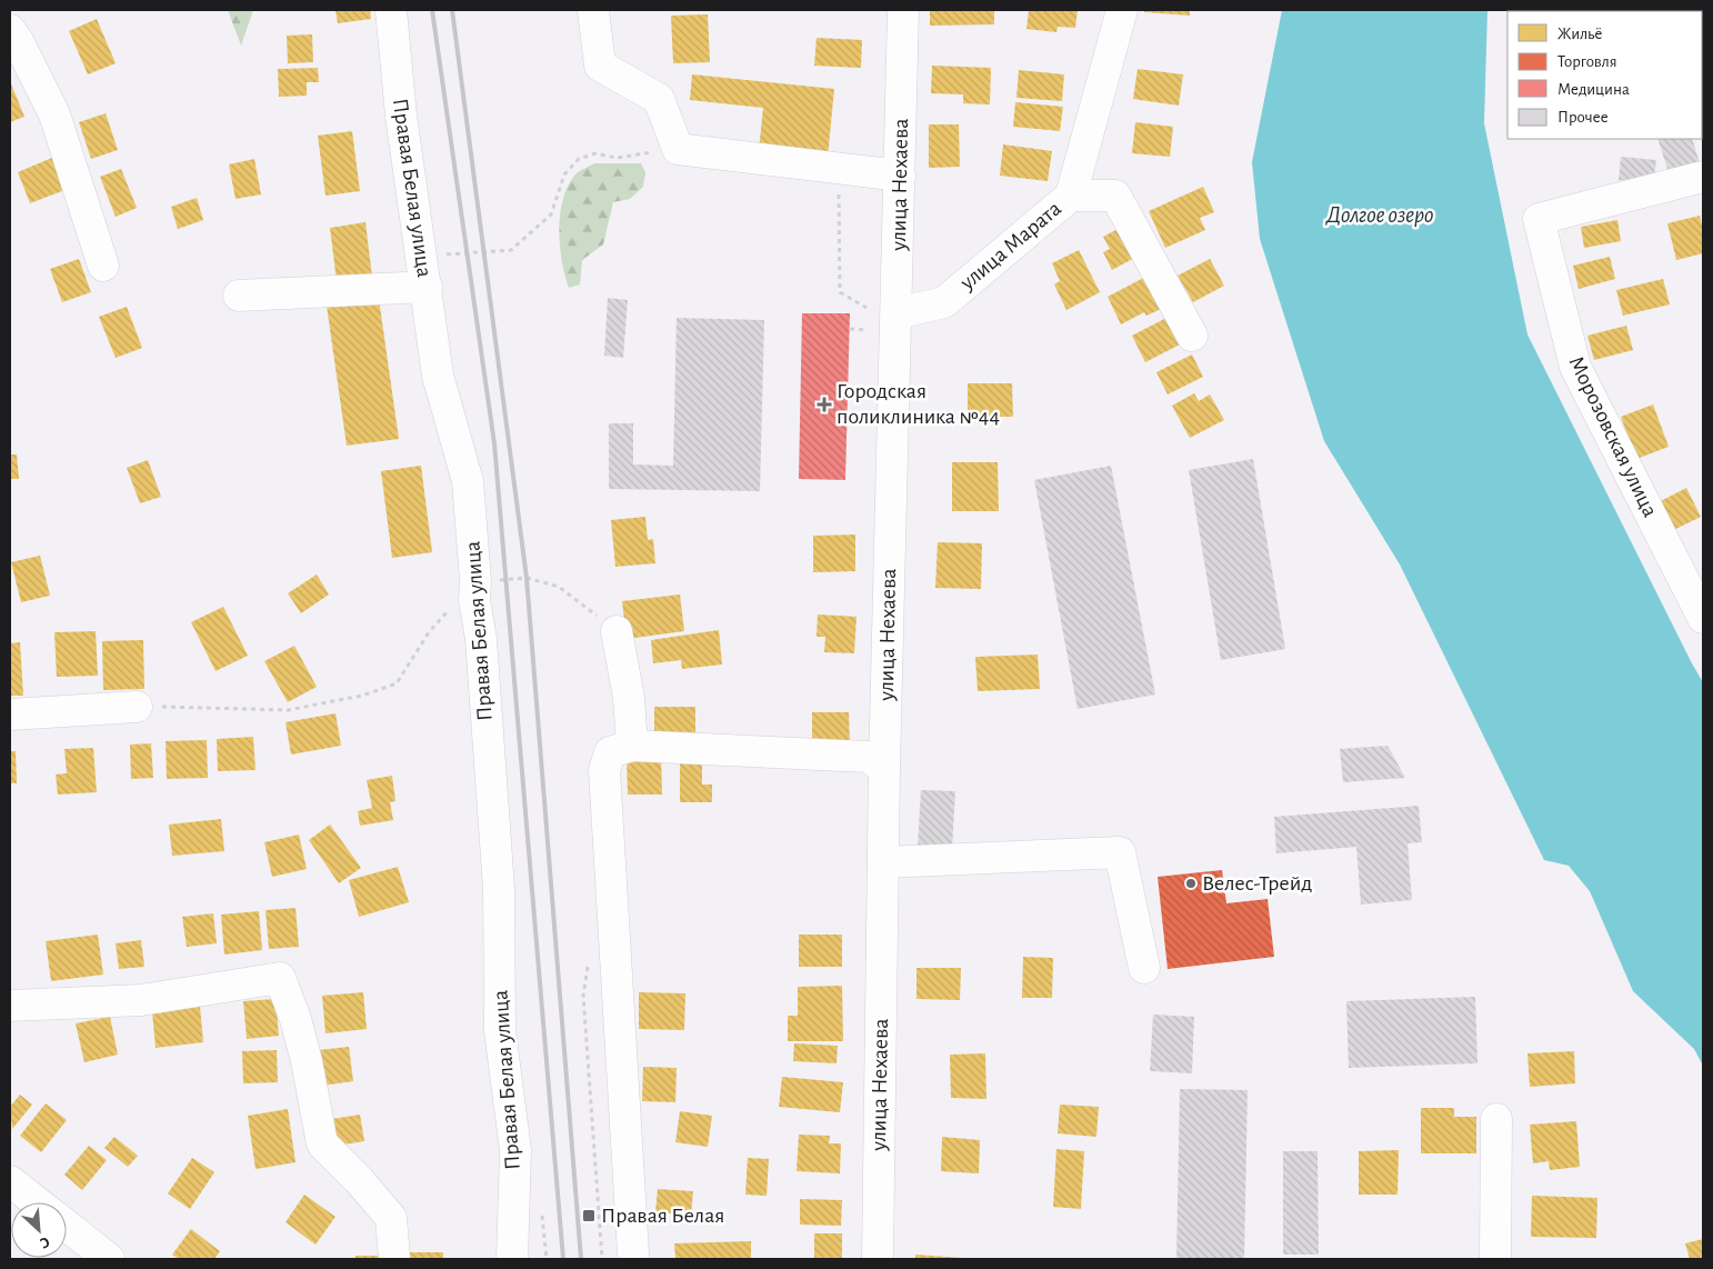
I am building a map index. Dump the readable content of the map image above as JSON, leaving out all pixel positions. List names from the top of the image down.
{
  "streets": {
    "street": [
      "улица Нехаева",
      "Правая Белая улица",
      "улица Марата",
      "Морозовская улица"
    ]
  },
  "crossings": [
    ["улица Нехаева", "улица Марата"]
  ],
  "water": ["Долгое озеро"],
  "places": {
    "health": ["Городская поликлиника №44"],
    "other": ["Велес-Трейд"],
    "transit": ["Правая Белая"]
  },
  "legend": [
    "Жильё",
    "Торговля",
    "Медицина",
    "Прочее"
  ],
  "north": "bottom right"
}
